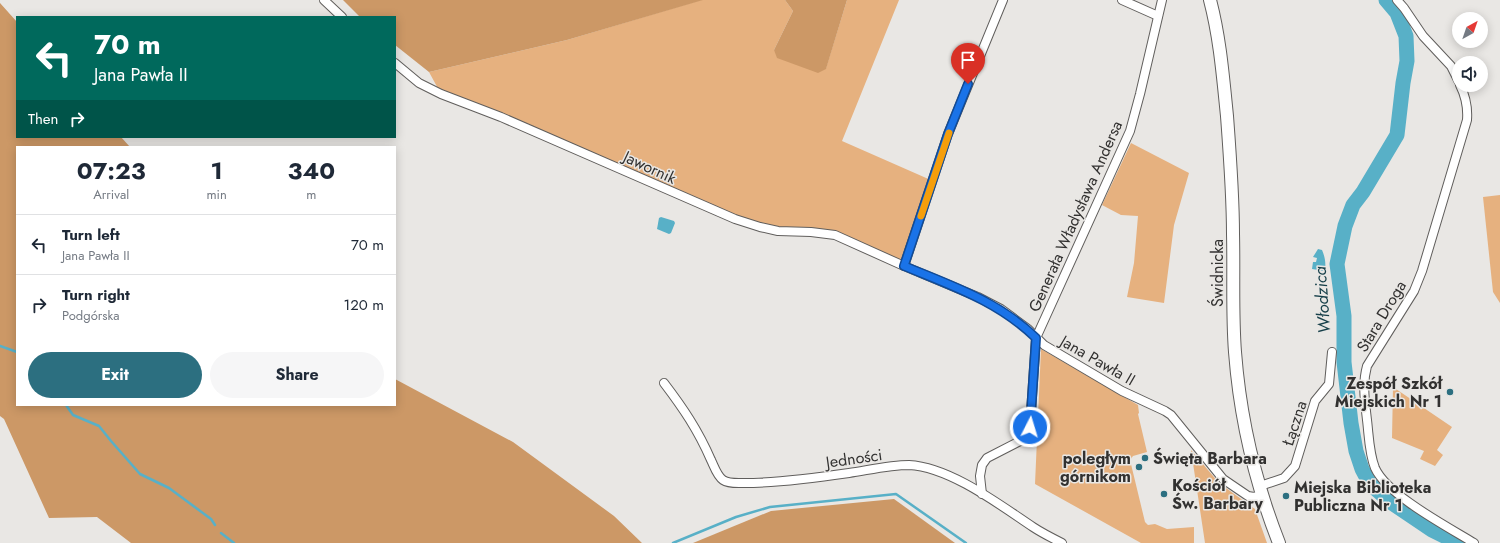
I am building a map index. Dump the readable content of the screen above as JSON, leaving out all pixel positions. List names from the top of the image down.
{
  "streets": {
    "street": [
      "Jawornik",
      "Generała Władysława Andersa",
      "Świdnicka",
      "Stara Droga",
      "Jana Pawła II",
      "Łączna",
      "Jedności"
    ]
  },
  "crossings": [
    ["Jawornik", "Jana Pawła II"],
    ["Generała Władysława Andersa", "Jana Pawła II"],
    ["Generała Władysława Andersa", "Jedności"],
    ["Świdnicka", "Jana Pawła II"],
    ["Świdnicka", "Łączna"],
    ["Jana Pawła II", "Łączna"]
  ],
  "water": ["Włodzica"],
  "places": [
    "Zespół Szkół Miejskich Nr 1",
    "Święta Barbara",
    "poległym górnikom",
    "Kościół Św. Barbary",
    "Miejska Biblioteka Publiczna Nr 1"
  ],
  "north": "top right",
  "page": {
    "turn": ["70 m", "Jana Pawła II"],
    "then": "Then",
    "eta": [
      "07:23",
      "Arrival",
      "1",
      "min",
      "340",
      "m"
    ],
    "list": [
      {
        "name": "Turn left",
        "note": "Jana Pawła II",
        "value": "70 m"
      },
      {
        "name": "Turn right",
        "note": "Podgórska",
        "value": "120 m"
      }
    ],
    "buttons": ["Exit", "Share"]
  }
}
